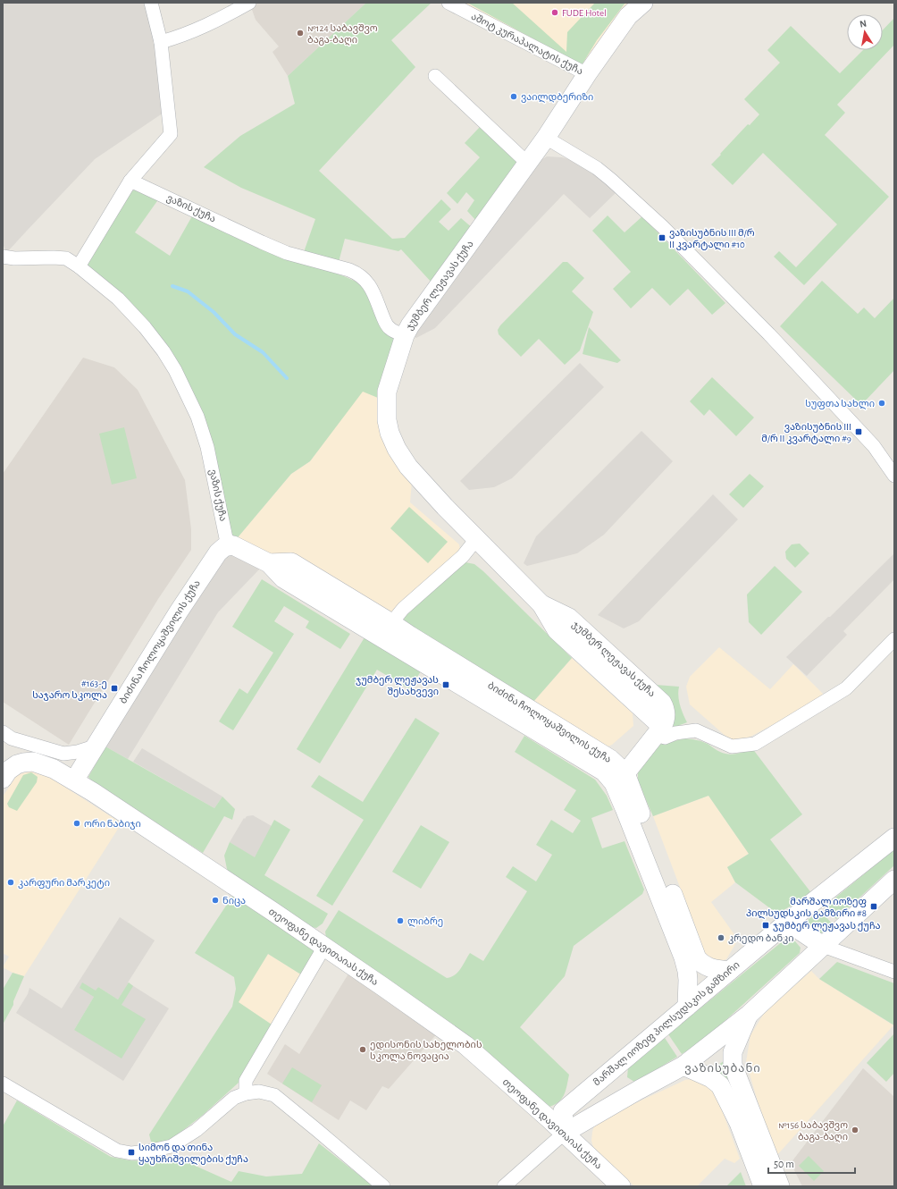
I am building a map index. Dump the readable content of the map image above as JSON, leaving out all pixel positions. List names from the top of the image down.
{
  "streets": {
    "street": [
      "აშოტ კურაპალატის ქუჩა",
      "ვაზის ქუჩა",
      "ჯუმბერ ლეჟავას ქუჩა",
      "ბიძინა ჩოლოყაშვილის ქუჩა",
      "თეოფანე დავითაიას ქუჩა",
      "მარშალ იოზეფ პილსუდსკის გამზირი"
    ]
  },
  "crossings": [
    ["აშოტ კურაპალატის ქუჩა", "ჯუმბერ ლეჟავას ქუჩა"],
    ["ვაზის ქუჩა", "ჯუმბერ ლეჟავას ქუჩა"],
    ["ვაზის ქუჩა", "ბიძინა ჩოლოყაშვილის ქუჩა"],
    ["ბიძინა ჩოლოყაშვილის ქუჩა", "თეოფანე დავითაიას ქუჩა"],
    ["ბიძინა ჩოლოყაშვილის ქუჩა", "მარშალ იოზეფ პილსუდსკის გამზირი"],
    ["თეოფანე დავითაიას ქუჩა", "მარშალ იოზეფ პილსუდსკის გამზირი"]
  ],
  "districts": ["ვაზისუბანი"],
  "places": {
    "other": [
      "FUDE Hotel",
      "№124 საბავშვო ბაგა-ბაღი",
      "ვაილდბერიზი",
      "სუფთა სახლი",
      "ორი ნაბიჯი",
      "კარფური მარკეტი",
      "ნიცა",
      "ლიბრე",
      "კრედო ბანკი",
      "ედისონის სახელობის სკოლა ნოვაცია",
      "№156 საბავშვო ბაგა-ბაღი"
    ],
    "transit": [
      "ვაზისუბნის III მ/რ II კვარტალი #10",
      "ვაზისუბნის III მ/რ II კვარტალი #9",
      "ჯუმბერ ლეჟავას შესახვევი",
      "#163-ე საჯარო სკოლა",
      "მარშალ იოზეფ პილსუდსკის გამზირი #8",
      "ჯუმბერ ლეჟავას ქუჩა",
      "სიმონ და თინა ყაუხჩიშვილების ქუჩა"
    ]
  },
  "scale_bar": "50 m",
  "north": "top"
}
